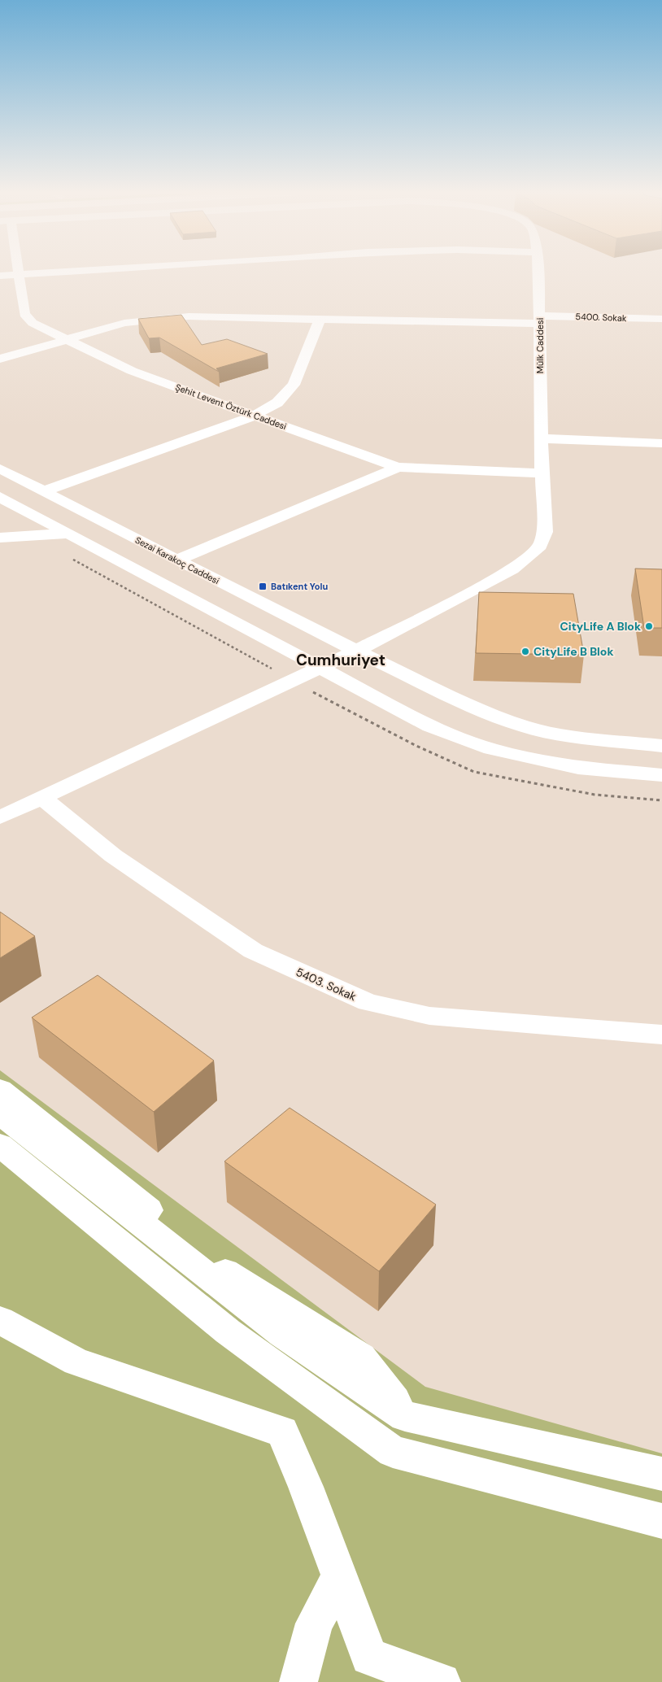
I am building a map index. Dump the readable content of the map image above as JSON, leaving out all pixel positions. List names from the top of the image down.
{
  "streets": {
    "main road": [
      "5400. Sokak",
      "Mülk Caddesi",
      "Şehit Levent Öztürk Caddesi",
      "Sezai Karakoç Caddesi",
      "5403. Sokak"
    ]
  },
  "crossings": [
    ["5400. Sokak", "Mülk Caddesi"],
    ["5400. Sokak", "Şehit Levent Öztürk Caddesi"],
    ["Mülk Caddesi", "Şehit Levent Öztürk Caddesi"],
    ["Mülk Caddesi", "Sezai Karakoç Caddesi"],
    ["Mülk Caddesi", "5403. Sokak"]
  ],
  "districts": ["Cumhuriyet"],
  "places": {
    "transit": ["Batıkent Yolu"],
    "other": ["CityLife A Blok", "CityLife B Blok"]
  }
}
